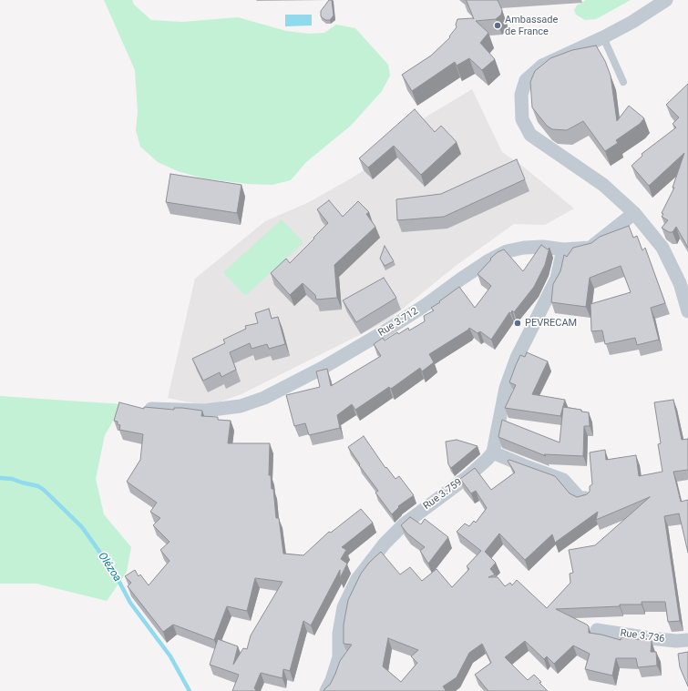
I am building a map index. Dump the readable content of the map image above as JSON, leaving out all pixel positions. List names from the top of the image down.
{
  "streets": {
    "street": ["Rue 3.712", "Rue 3.759", "Rue 3.736"]
  },
  "water": ["Olézoa"],
  "places": ["Ambassade de France", "PEVRECAM"]
}
